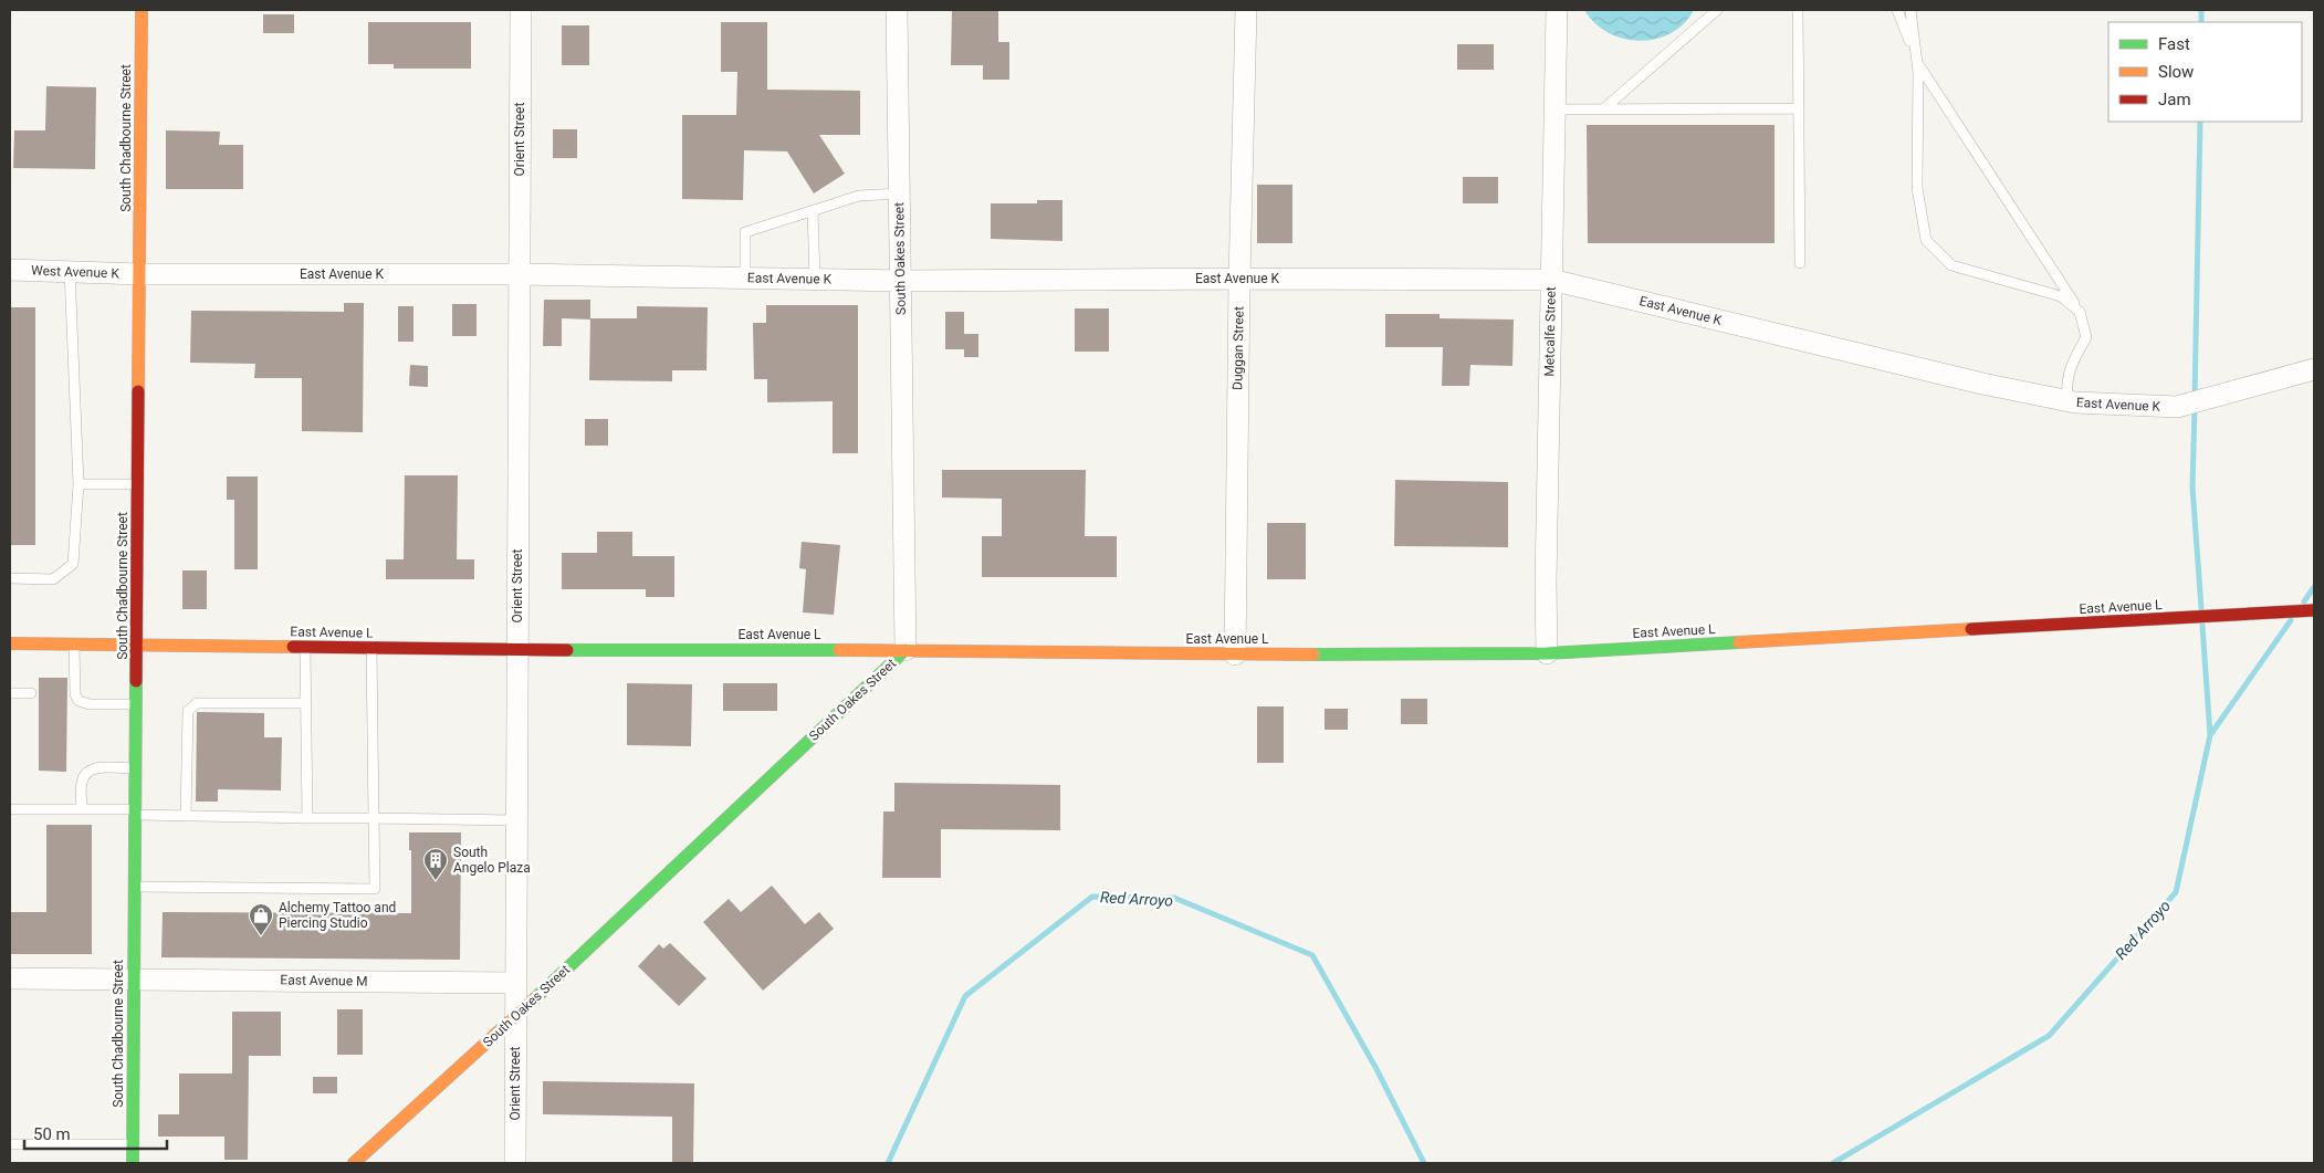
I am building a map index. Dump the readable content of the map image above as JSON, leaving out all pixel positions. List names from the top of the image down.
{
  "streets": {
    "main road": ["South Chadbourne Street", "South Oakes Street", "East Avenue L"],
    "street": [
      "Orient Street",
      "West Avenue K",
      "East Avenue K",
      "Metcalfe Street",
      "Duggan Street",
      "East Avenue M"
    ]
  },
  "crossings": [
    ["South Chadbourne Street", "West Avenue K"],
    ["South Chadbourne Street", "East Avenue K"],
    ["South Chadbourne Street", "East Avenue L"],
    ["South Chadbourne Street", "East Avenue M"],
    ["Orient Street", "South Oakes Street"],
    ["Orient Street", "East Avenue K"],
    ["Orient Street", "East Avenue L"],
    ["Orient Street", "East Avenue M"],
    ["South Oakes Street", "East Avenue K"],
    ["South Oakes Street", "East Avenue L"],
    ["West Avenue K", "East Avenue K"],
    ["East Avenue K", "Metcalfe Street"],
    ["East Avenue K", "Duggan Street"],
    ["Metcalfe Street", "East Avenue L"],
    ["Duggan Street", "East Avenue L"]
  ],
  "water": ["Red Arroyo"],
  "places": {
    "building": ["South Angelo Plaza"],
    "shop": ["Alchemy Tattoo and Piercing Studio"]
  },
  "legend": ["Fast", "Slow", "Jam"],
  "scale_bar": "50 m"
}
